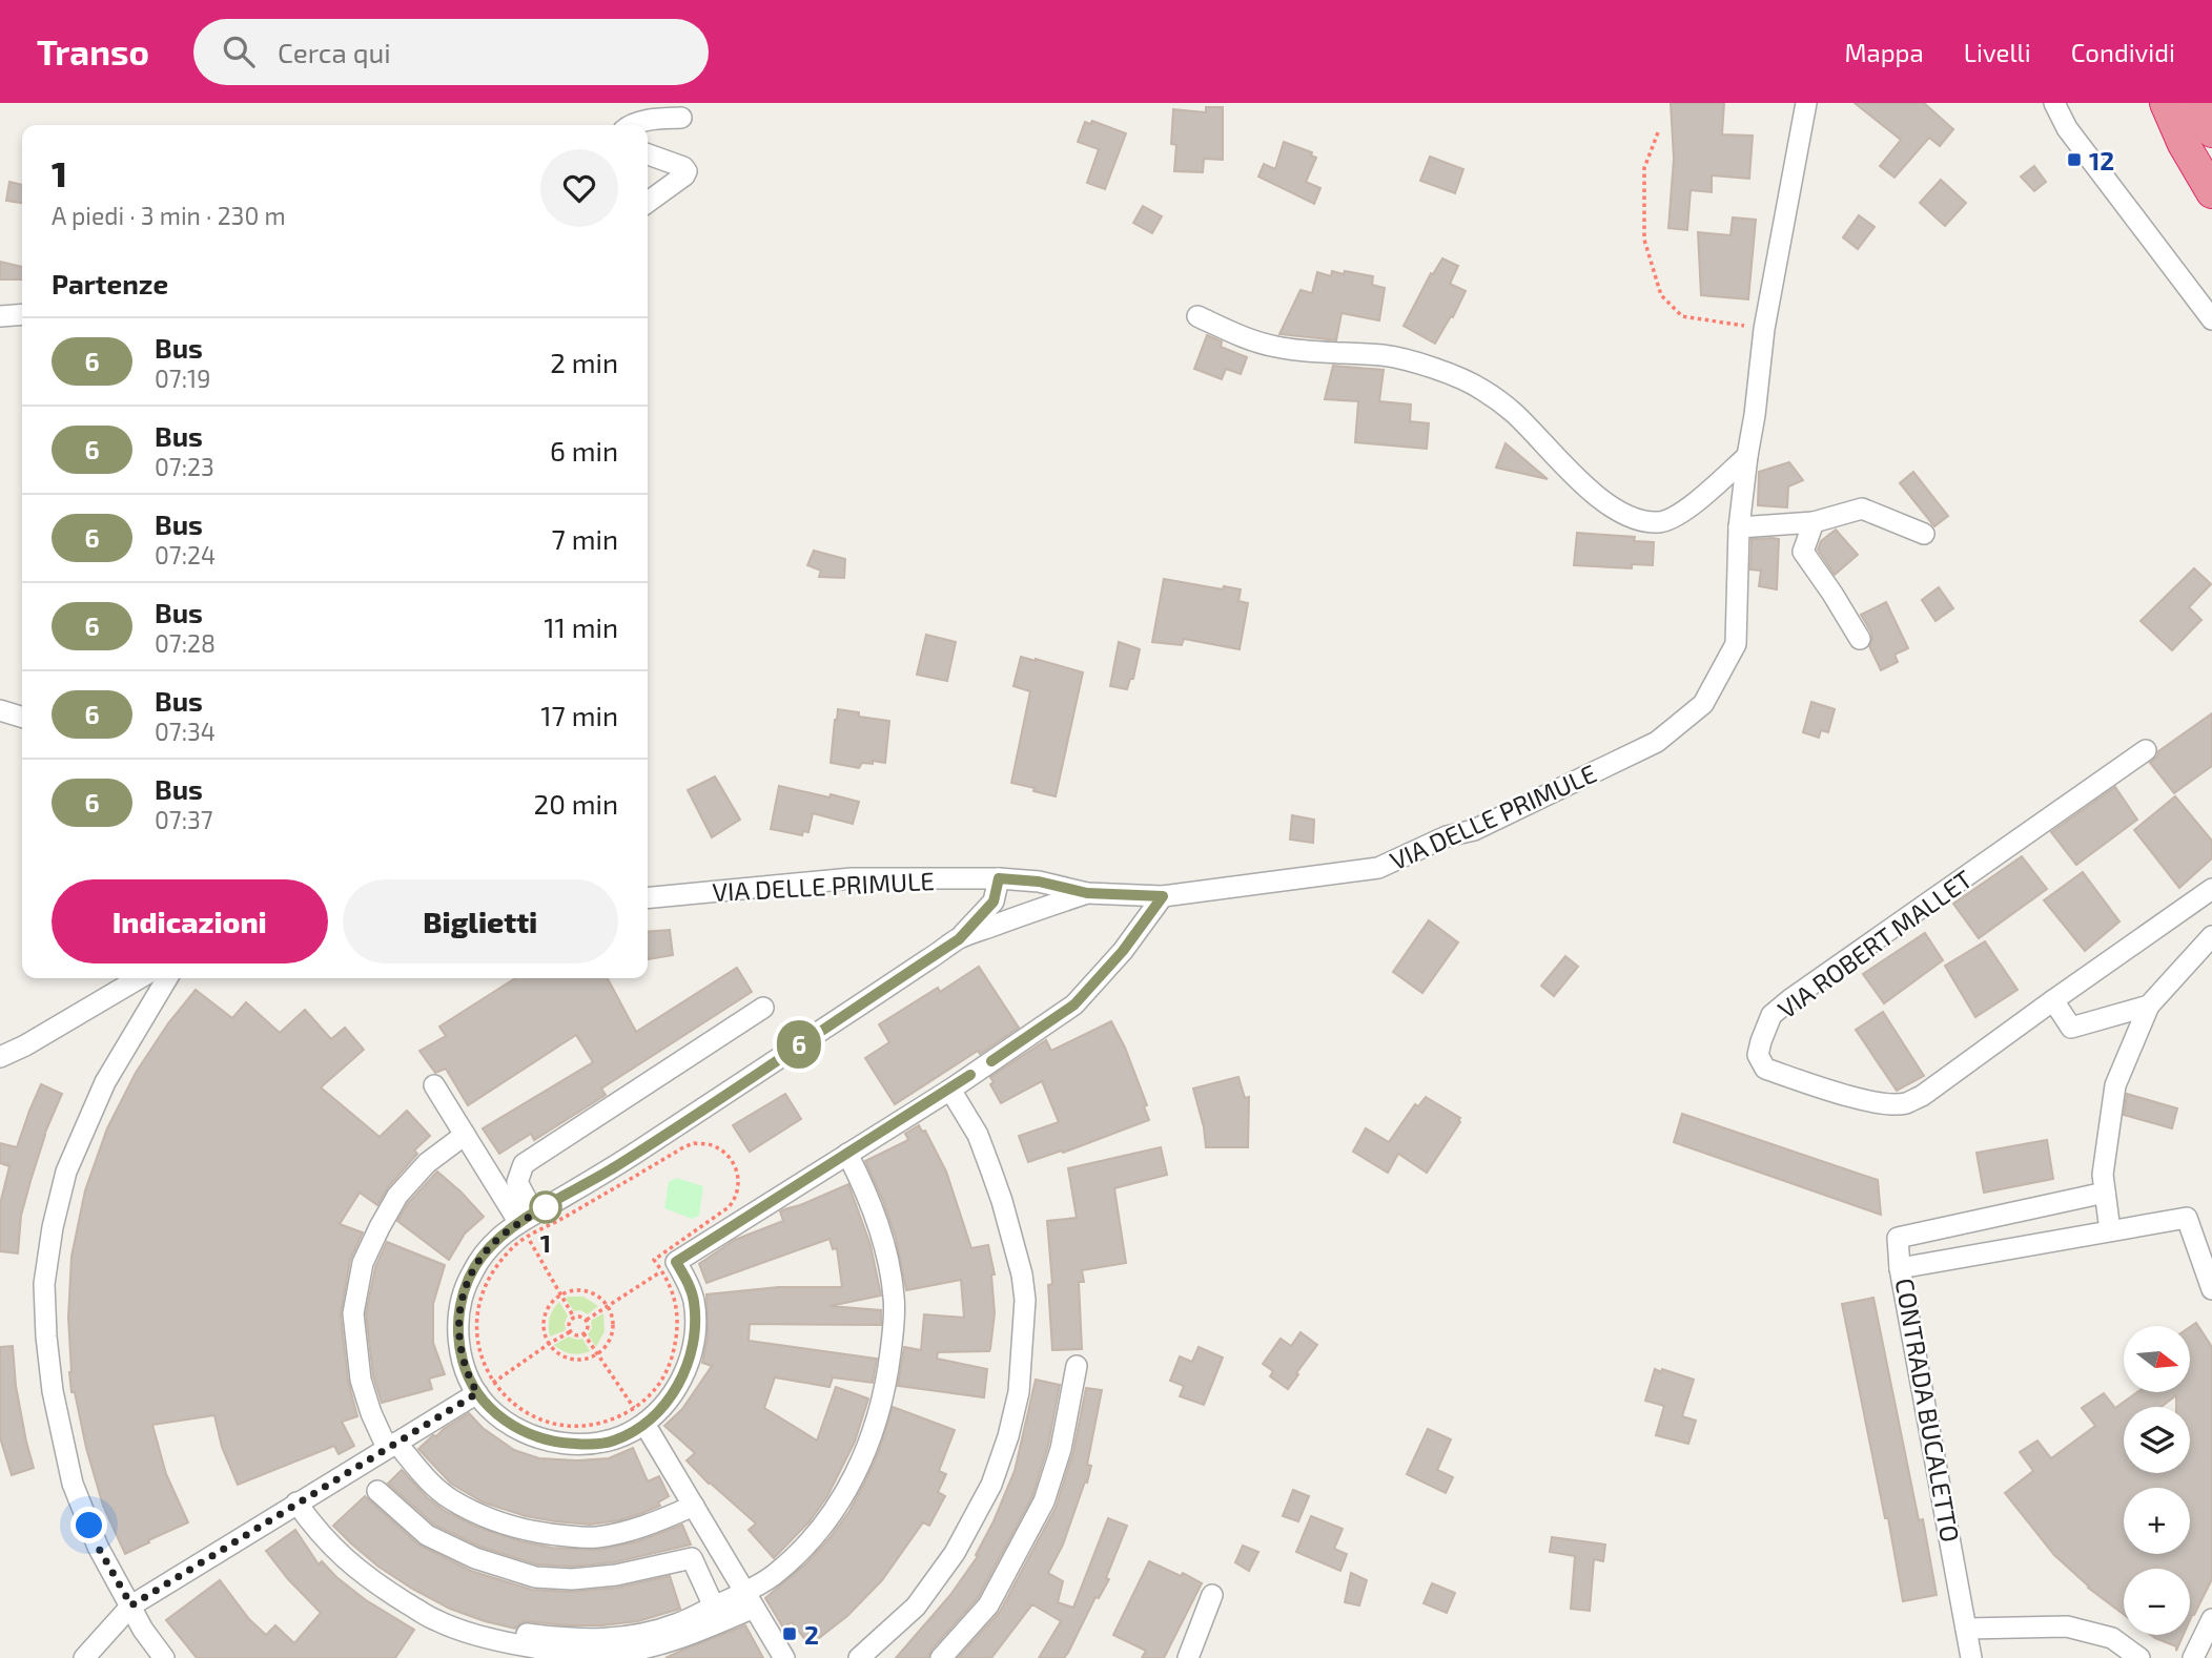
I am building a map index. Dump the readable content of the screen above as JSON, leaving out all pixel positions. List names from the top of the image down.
{
  "streets": {
    "street": ["VIA DELLE PRIMULE", "VIA ROBERT MALLET", "CONTRADA BUCALETTO"]
  },
  "places": {
    "transit": ["12", "2"],
    "other": ["1"]
  },
  "lines": ["bus line 6"],
  "north": "right",
  "page": {
    "header": "Transo",
    "search": "Cerca qui",
    "nav": ["Mappa", "Livelli", "Condividi"],
    "on_map": "6",
    "heading": [
      ["1", "A piedi · 3 min · 230 m"],
      "Partenze"
    ],
    "list": [
      {
        "mark": "6",
        "name": "Bus",
        "note": "07:19",
        "value": "2 min"
      },
      {
        "mark": "6",
        "name": "Bus",
        "note": "07:23",
        "value": "6 min"
      },
      {
        "mark": "6",
        "name": "Bus",
        "note": "07:24",
        "value": "7 min"
      },
      {
        "mark": "6",
        "name": "Bus",
        "note": "07:28",
        "value": "11 min"
      },
      {
        "mark": "6",
        "name": "Bus",
        "note": "07:34",
        "value": "17 min"
      },
      {
        "mark": "6",
        "name": "Bus",
        "note": "07:37",
        "value": "20 min"
      }
    ],
    "buttons": ["Indicazioni", "Biglietti"],
    "map_buttons": ["+", "−"]
  }
}
